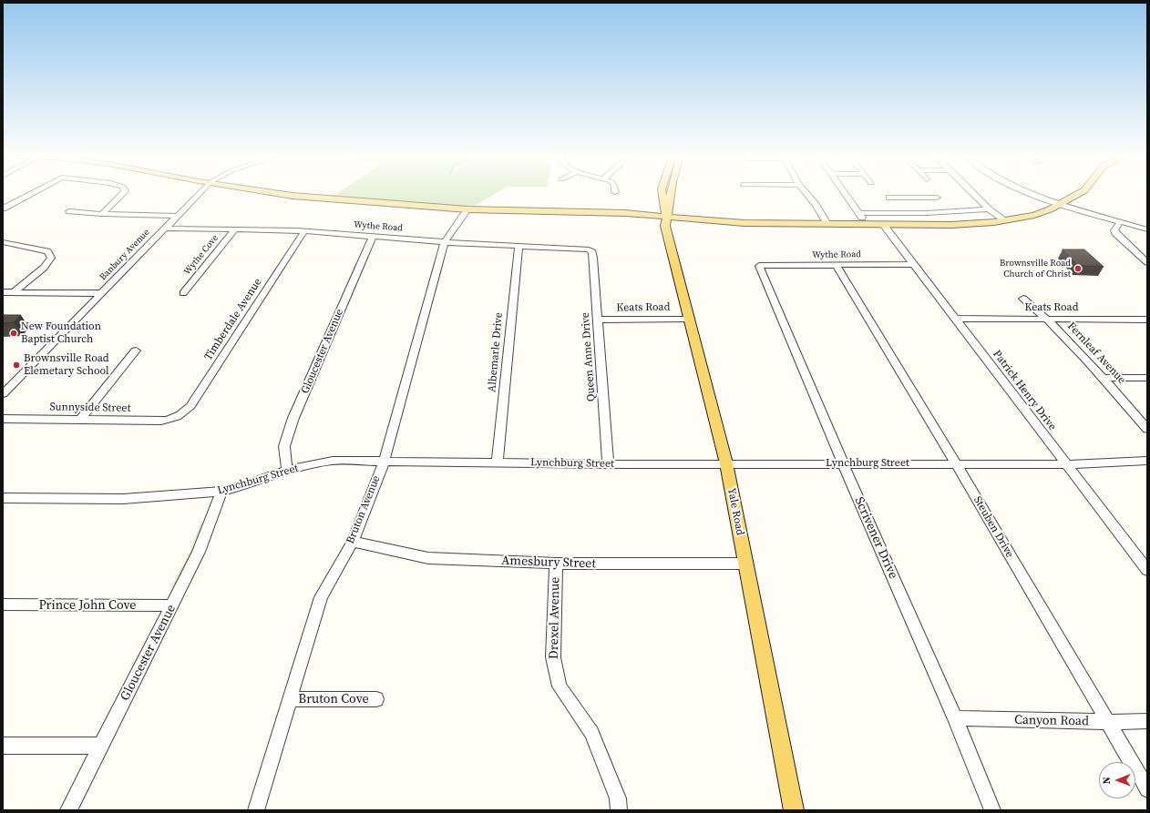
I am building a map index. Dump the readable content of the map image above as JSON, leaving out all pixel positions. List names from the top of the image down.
{
  "streets": {
    "main road": ["Yale Road"],
    "street": [
      "Wythe Road",
      "Banbury Avenue",
      "Wythe Cove",
      "Keats Road",
      "Timberdale Avenue",
      "Gloucester Avenue",
      "Albemarle Drive",
      "Fernleaf Avenue",
      "Queen Anne Drive",
      "Patrick Henry Drive",
      "Sunnyside Street",
      "Lynchburg Street",
      "Bruton Avenue",
      "Steuben Drive",
      "Scrivener Drive",
      "Amesbury Street",
      "Prince John Cove",
      "Drexel Avenue",
      "Bruton Cove",
      "Canyon Road"
    ]
  },
  "crossings": [
    ["Wythe Road", "Banbury Avenue"],
    ["Wythe Road", "Wythe Cove"],
    ["Wythe Road", "Timberdale Avenue"],
    ["Wythe Road", "Gloucester Avenue"],
    ["Wythe Road", "Albemarle Drive"],
    ["Wythe Road", "Queen Anne Drive"],
    ["Wythe Road", "Patrick Henry Drive"],
    ["Wythe Road", "Bruton Avenue"],
    ["Wythe Road", "Steuben Drive"],
    ["Wythe Road", "Scrivener Drive"],
    ["Keats Road", "Fernleaf Avenue"],
    ["Keats Road", "Queen Anne Drive"],
    ["Keats Road", "Patrick Henry Drive"],
    ["Keats Road", "Yale Road"],
    ["Timberdale Avenue", "Sunnyside Street"],
    ["Gloucester Avenue", "Lynchburg Street"],
    ["Gloucester Avenue", "Prince John Cove"],
    ["Albemarle Drive", "Lynchburg Street"],
    ["Queen Anne Drive", "Lynchburg Street"],
    ["Patrick Henry Drive", "Lynchburg Street"],
    ["Lynchburg Street", "Bruton Avenue"],
    ["Lynchburg Street", "Yale Road"],
    ["Lynchburg Street", "Steuben Drive"],
    ["Lynchburg Street", "Scrivener Drive"],
    ["Bruton Avenue", "Amesbury Street"],
    ["Bruton Avenue", "Bruton Cove"],
    ["Yale Road", "Amesbury Street"],
    ["Steuben Drive", "Canyon Road"],
    ["Scrivener Drive", "Canyon Road"],
    ["Amesbury Street", "Drexel Avenue"]
  ],
  "places": ["Brownsville Road Church of Christ", "New Foundation Baptist Church", "Brownsville Road Elemetary School"],
  "north": "left"
}
